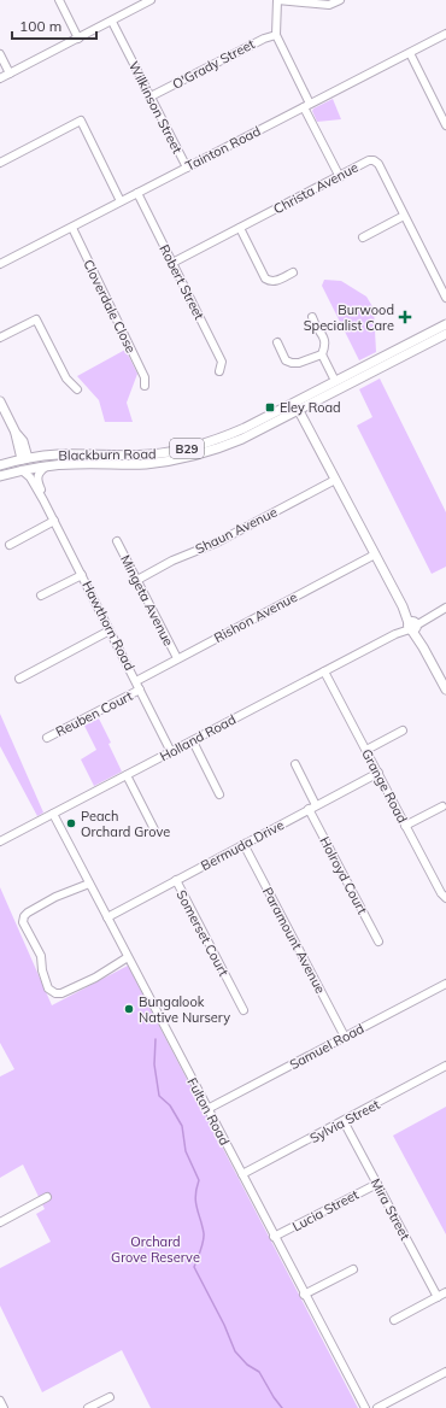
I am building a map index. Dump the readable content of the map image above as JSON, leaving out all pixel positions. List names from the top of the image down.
{
  "streets": {
    "main road": ["B29", "Blackburn Road", "Hawthorn Road"],
    "street": [
      "O'Grady Street",
      "Wilkinson Street",
      "Tainton Road",
      "Christa Avenue",
      "Robert Street",
      "Cloverdale Close",
      "Shaun Avenue",
      "Mingeta Avenue",
      "Rishon Avenue",
      "Reuben Court",
      "Holland Road",
      "Grange Road",
      "Bermuda Drive",
      "Holroyd Court",
      "Somerset Court",
      "Paramount Avenue",
      "Samuel Road",
      "Fulton Road",
      "Sylvia Street",
      "Mira Street",
      "Lucia Street"
    ]
  },
  "crossings": [
    ["O'Grady Street", "Wilkinson Street"],
    ["Wilkinson Street", "Tainton Road"],
    ["Tainton Road", "Robert Street"],
    ["Tainton Road", "Cloverdale Close"],
    ["Christa Avenue", "Robert Street"],
    ["Blackburn Road", "Hawthorn Road"],
    ["Shaun Avenue", "Mingeta Avenue"],
    ["Mingeta Avenue", "Rishon Avenue"],
    ["Rishon Avenue", "Hawthorn Road"],
    ["Hawthorn Road", "Reuben Court"],
    ["Hawthorn Road", "Holland Road"],
    ["Holland Road", "Grange Road"],
    ["Holland Road", "Fulton Road"],
    ["Grange Road", "Bermuda Drive"],
    ["Bermuda Drive", "Holroyd Court"],
    ["Bermuda Drive", "Somerset Court"],
    ["Bermuda Drive", "Paramount Avenue"],
    ["Bermuda Drive", "Fulton Road"],
    ["Paramount Avenue", "Samuel Road"],
    ["Samuel Road", "Fulton Road"],
    ["Fulton Road", "Sylvia Street"],
    ["Fulton Road", "Lucia Street"],
    ["Sylvia Street", "Mira Street"],
    ["Mira Street", "Lucia Street"]
  ],
  "parks": ["Orchard Grove Reserve"],
  "places": {
    "health": ["Burwood Specialist Care"],
    "transit": ["Eley Road"],
    "other": ["Peach Orchard Grove", "Bungalook Native Nursery"]
  },
  "scale_bar": "100 m"
}
